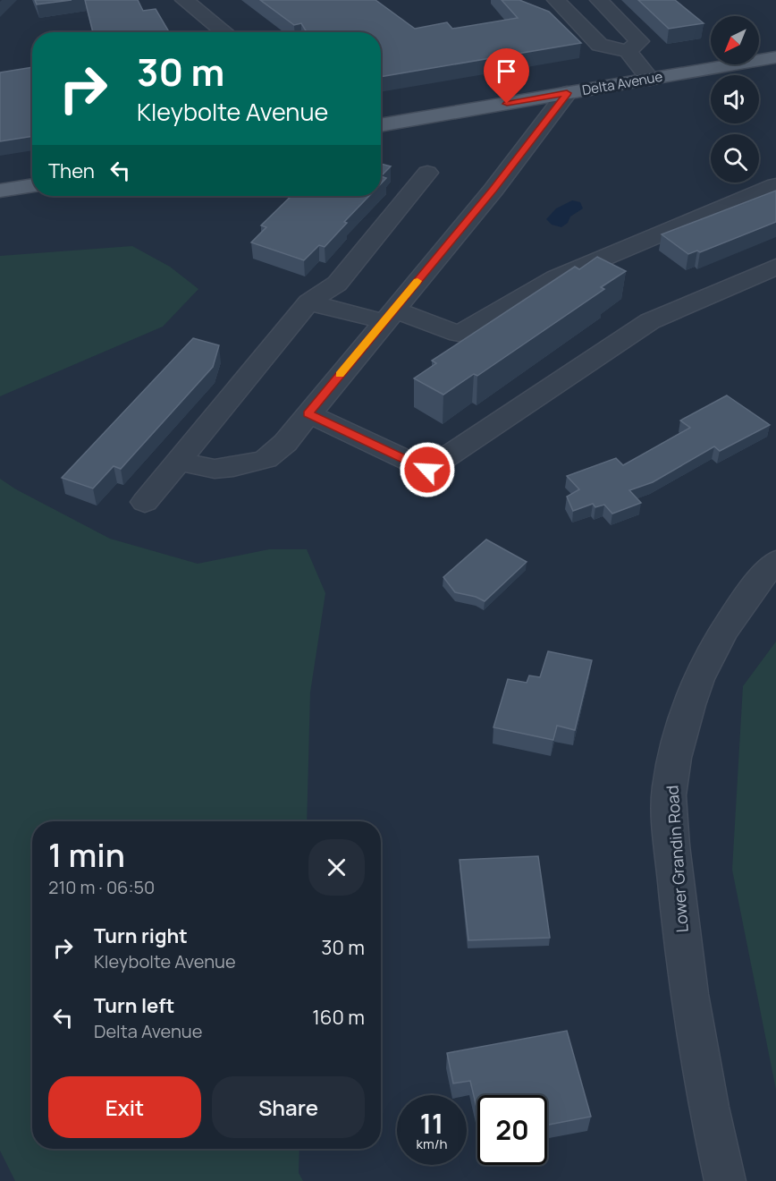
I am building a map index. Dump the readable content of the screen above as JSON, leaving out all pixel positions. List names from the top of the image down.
{
  "streets": {
    "main road": ["Delta Avenue"],
    "street": ["Lower Grandin Road"]
  },
  "north": "bottom left",
  "page": {
    "turn": ["30 m", "Kleybolte Avenue"],
    "then": "Then",
    "heading": ["1 min", "210 m · 06:50"],
    "list": [
      {
        "name": "Turn right",
        "note": "Kleybolte Avenue",
        "value": "30 m"
      },
      {
        "name": "Turn left",
        "note": "Delta Avenue",
        "value": "160 m"
      }
    ],
    "buttons": ["Exit", "Share"],
    "speed": "11 km/h",
    "limit": "20"
  }
}
